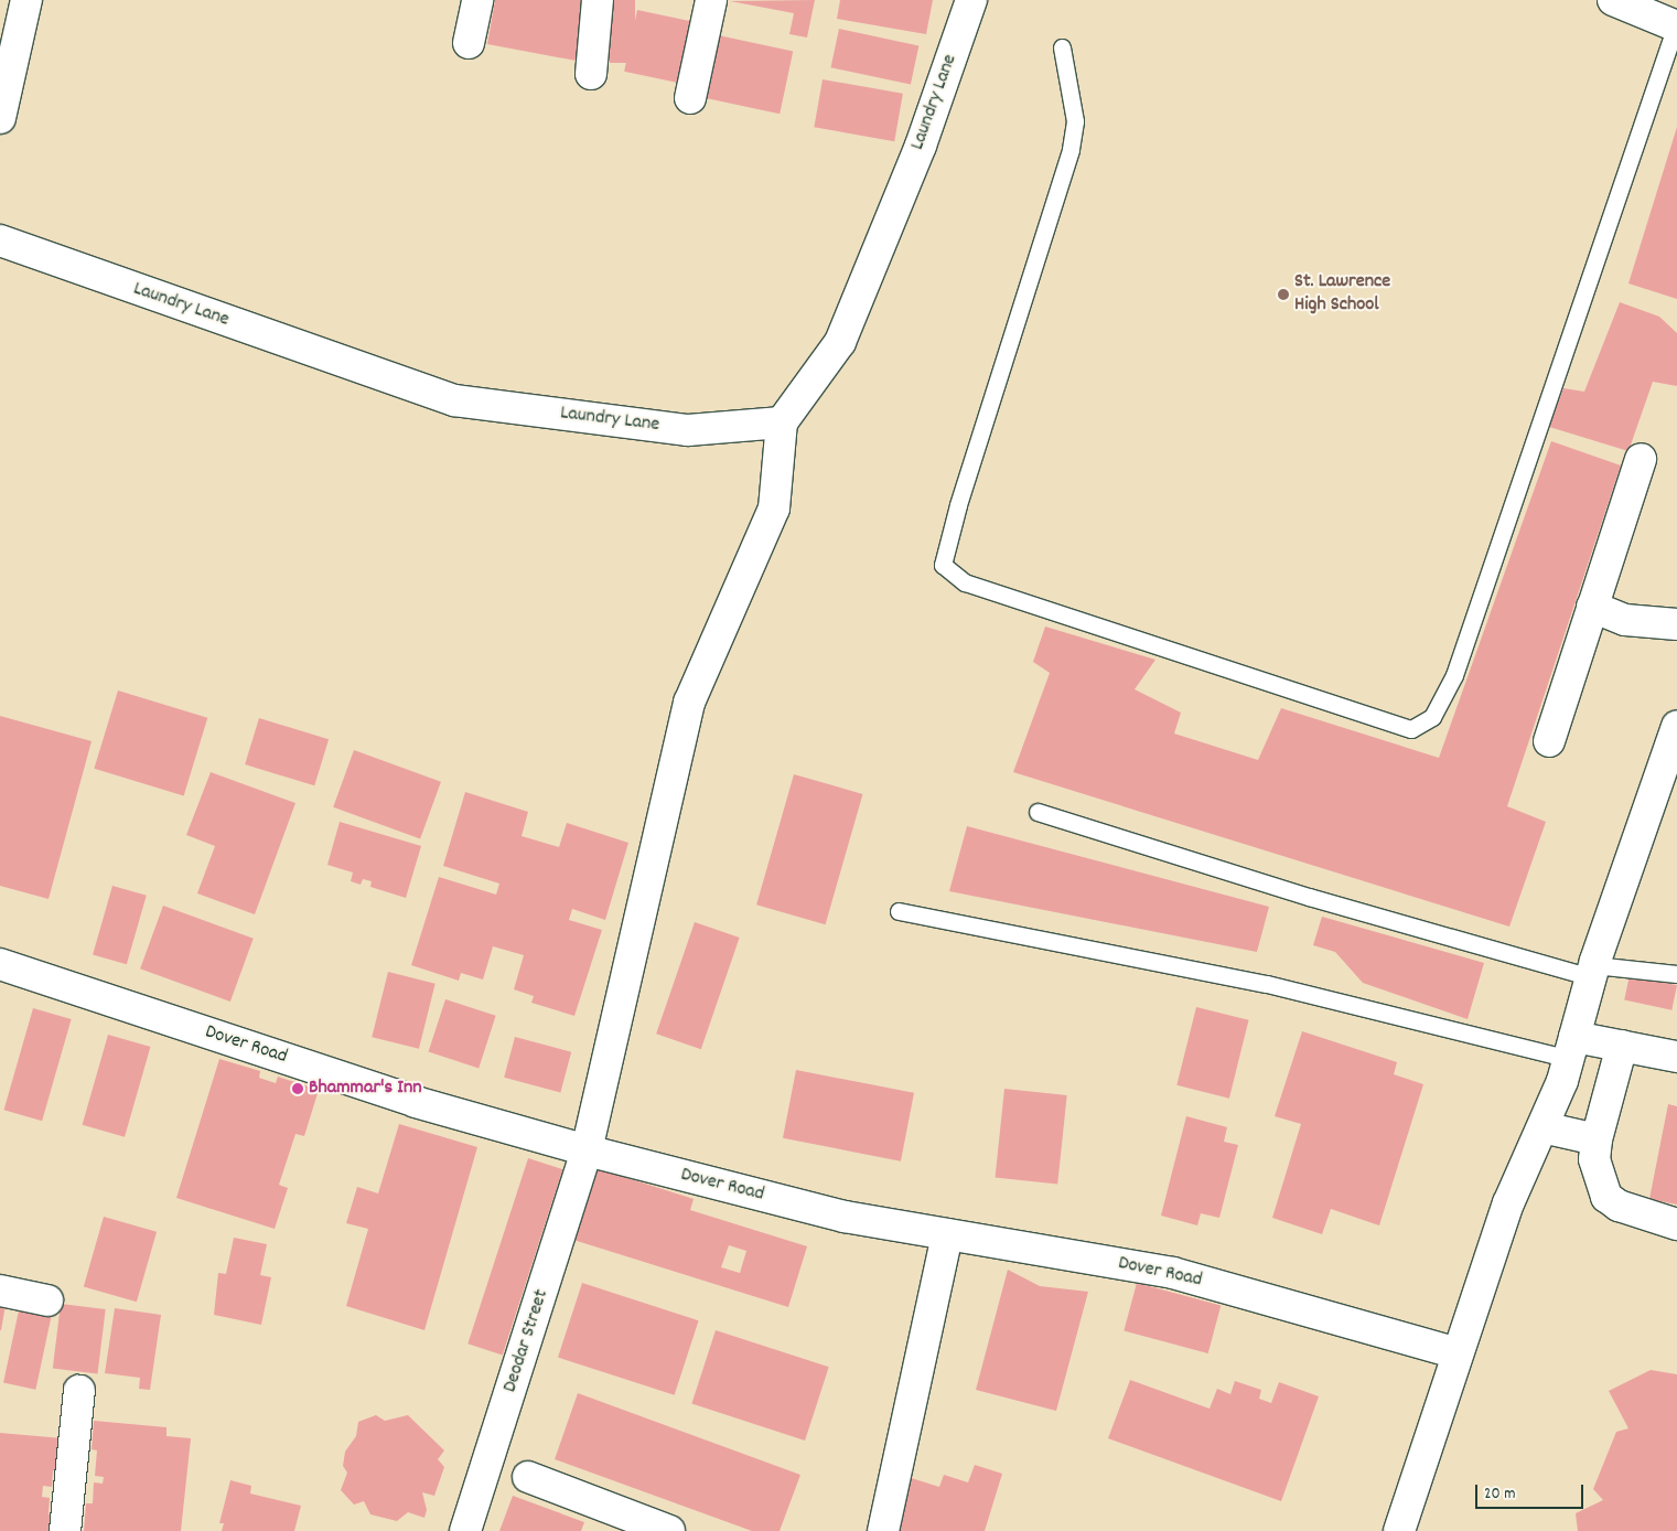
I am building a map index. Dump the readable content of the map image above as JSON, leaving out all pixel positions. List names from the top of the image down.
{
  "streets": {
    "street": ["Laundry Lane", "Dover Road", "Deodar Street"]
  },
  "crossings": [
    ["Laundry Lane", "Deodar Street"],
    ["Dover Road", "Deodar Street"]
  ],
  "places": ["St. Lawrence High School", "Bhammar's Inn"],
  "scale_bar": "20 m"
}
